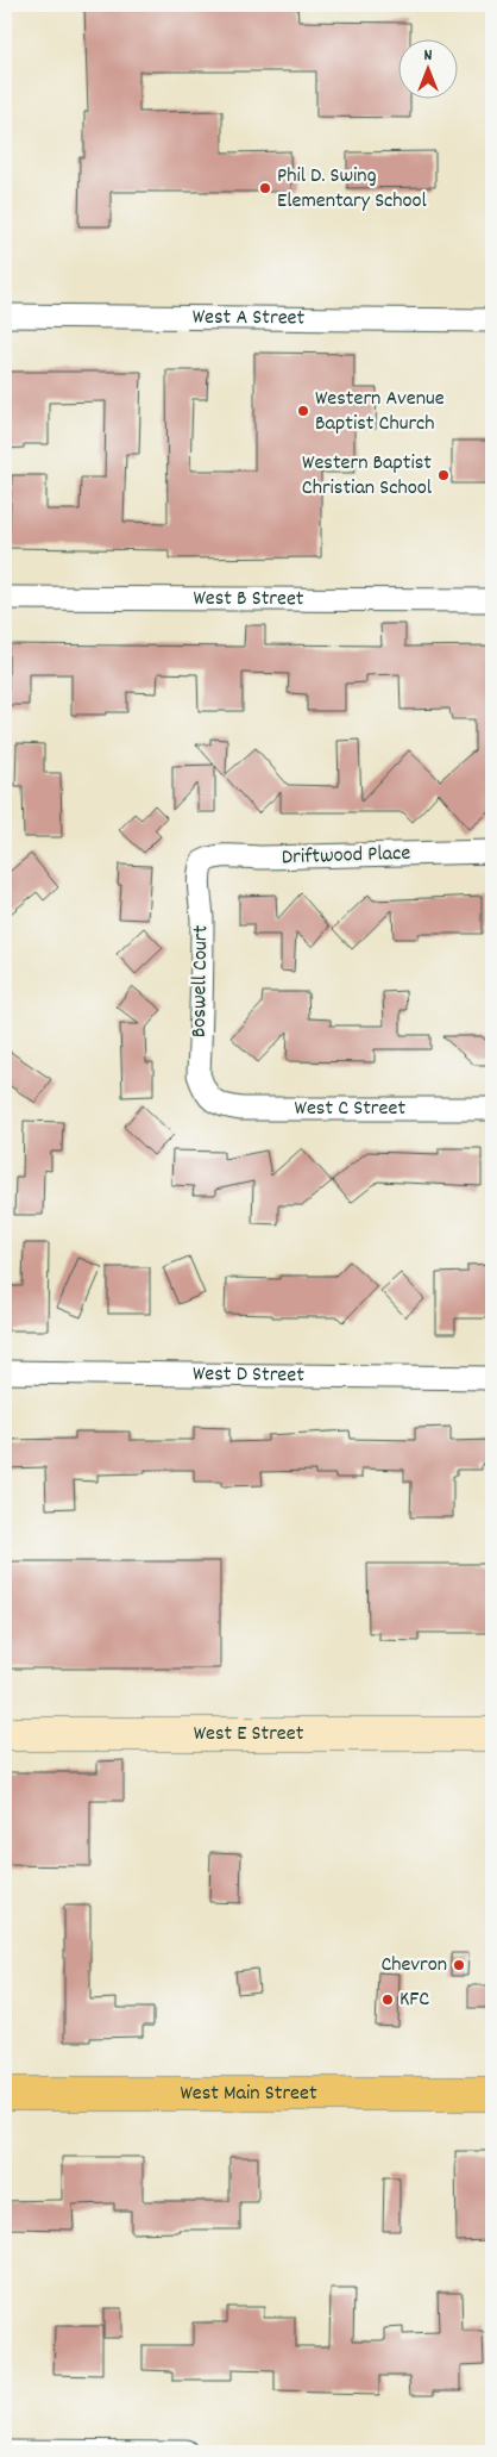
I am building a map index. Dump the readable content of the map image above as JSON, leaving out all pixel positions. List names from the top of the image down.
{
  "streets": {
    "highway": ["West Main Street"],
    "street": [
      "West A Street",
      "West B Street",
      "Driftwood Place",
      "Boswell Court",
      "West C Street",
      "West D Street",
      "West E Street"
    ]
  },
  "crossings": [
    ["Driftwood Place", "Boswell Court"],
    ["Boswell Court", "West C Street"]
  ],
  "places": [
    "Phil D. Swing Elementary School",
    "Western Avenue Baptist Church",
    "Western Baptist Christian School",
    "Chevron",
    "KFC"
  ],
  "north": "top"
}
